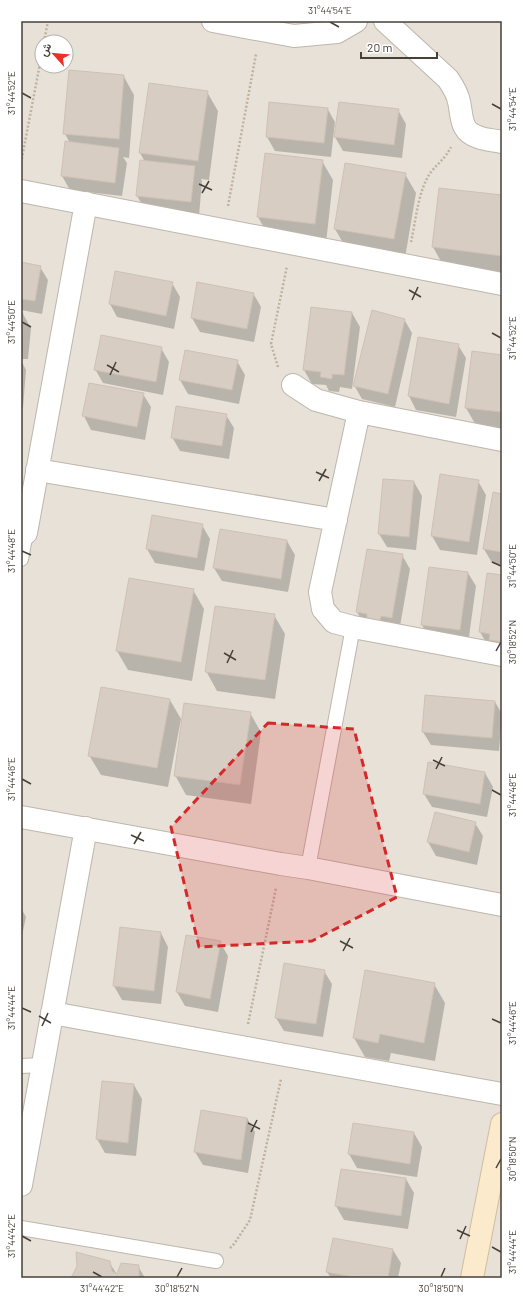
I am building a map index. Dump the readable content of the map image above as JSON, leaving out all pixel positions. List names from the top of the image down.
{
  "scale_bar": "20 m",
  "north": "top left",
  "coordinates": [
    "31°44'54\"E",
    "31°44'52\"E",
    "31°44'50\"E",
    "31°44'48\"E",
    "30°18'52\"N",
    "31°44'46\"E",
    "31°44'44\"E",
    "30°18'50\"N",
    "31°44'42\"E"
  ]
}
